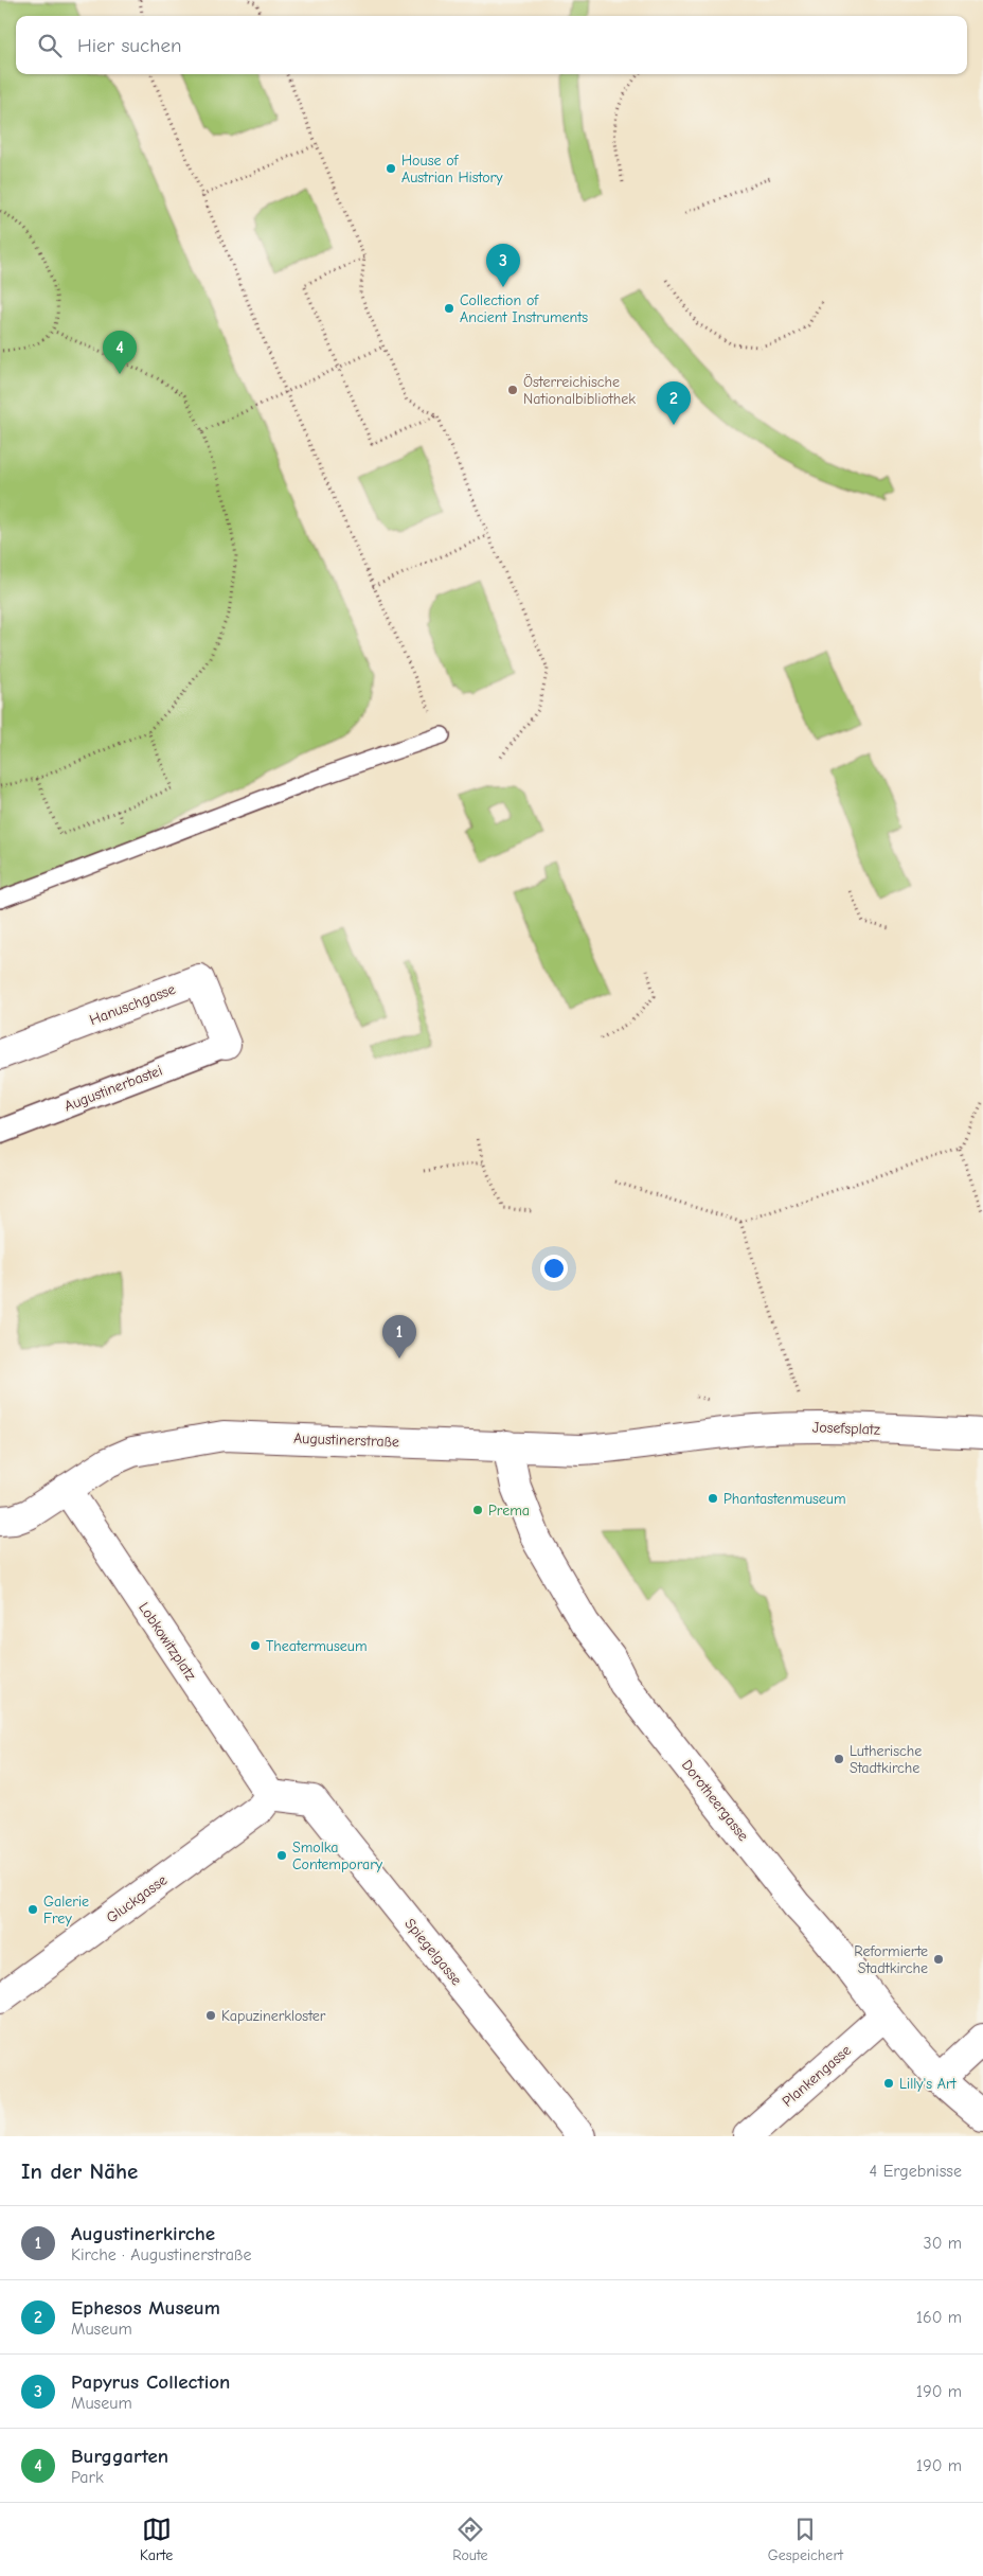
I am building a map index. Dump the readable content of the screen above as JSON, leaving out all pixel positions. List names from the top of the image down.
{
  "streets": {
    "street": [
      "Hanuschgasse",
      "Augustinerbastei",
      "Josefsplatz",
      "Augustinerstraße",
      "Lobkowitzplatz",
      "Dorotheergasse",
      "Gluckgasse",
      "Spiegelgasse",
      "Plankengasse"
    ]
  },
  "crossings": [
    ["Hanuschgasse", "Augustinerbastei"],
    ["Josefsplatz", "Augustinerstraße"],
    ["Augustinerstraße", "Lobkowitzplatz"],
    ["Augustinerstraße", "Dorotheergasse"],
    ["Lobkowitzplatz", "Gluckgasse"],
    ["Lobkowitzplatz", "Spiegelgasse"],
    ["Dorotheergasse", "Plankengasse"],
    ["Gluckgasse", "Spiegelgasse"]
  ],
  "places": [
    "House of Austrian History",
    "Collection of Ancient Instruments",
    "Österreichische Nationalbibliothek",
    "Phantastenmuseum",
    "Prema",
    "Theatermuseum",
    "Lutherische Stadtkirche",
    "Smolka Contemporary",
    "Galerie Frey",
    "Reformierte Stadtkirche",
    "Kapuzinerkloster",
    "Lilly's Art"
  ],
  "page": {
    "search": "Hier suchen",
    "pins": [
      "3",
      "4",
      "2",
      "1"
    ],
    "heading": ["In der Nähe", "4 Ergebnisse"],
    "list": [
      {
        "mark": "1",
        "name": "Augustinerkirche",
        "note": "Kirche · Augustinerstraße",
        "value": "30 m"
      },
      {
        "mark": "2",
        "name": "Ephesos Museum",
        "note": "Museum",
        "value": "160 m"
      },
      {
        "mark": "3",
        "name": "Papyrus Collection",
        "note": "Museum",
        "value": "190 m"
      },
      {
        "mark": "4",
        "name": "Burggarten",
        "note": "Park",
        "value": "190 m"
      }
    ],
    "nav": ["Karte", "Route", "Gespeichert"]
  }
}
